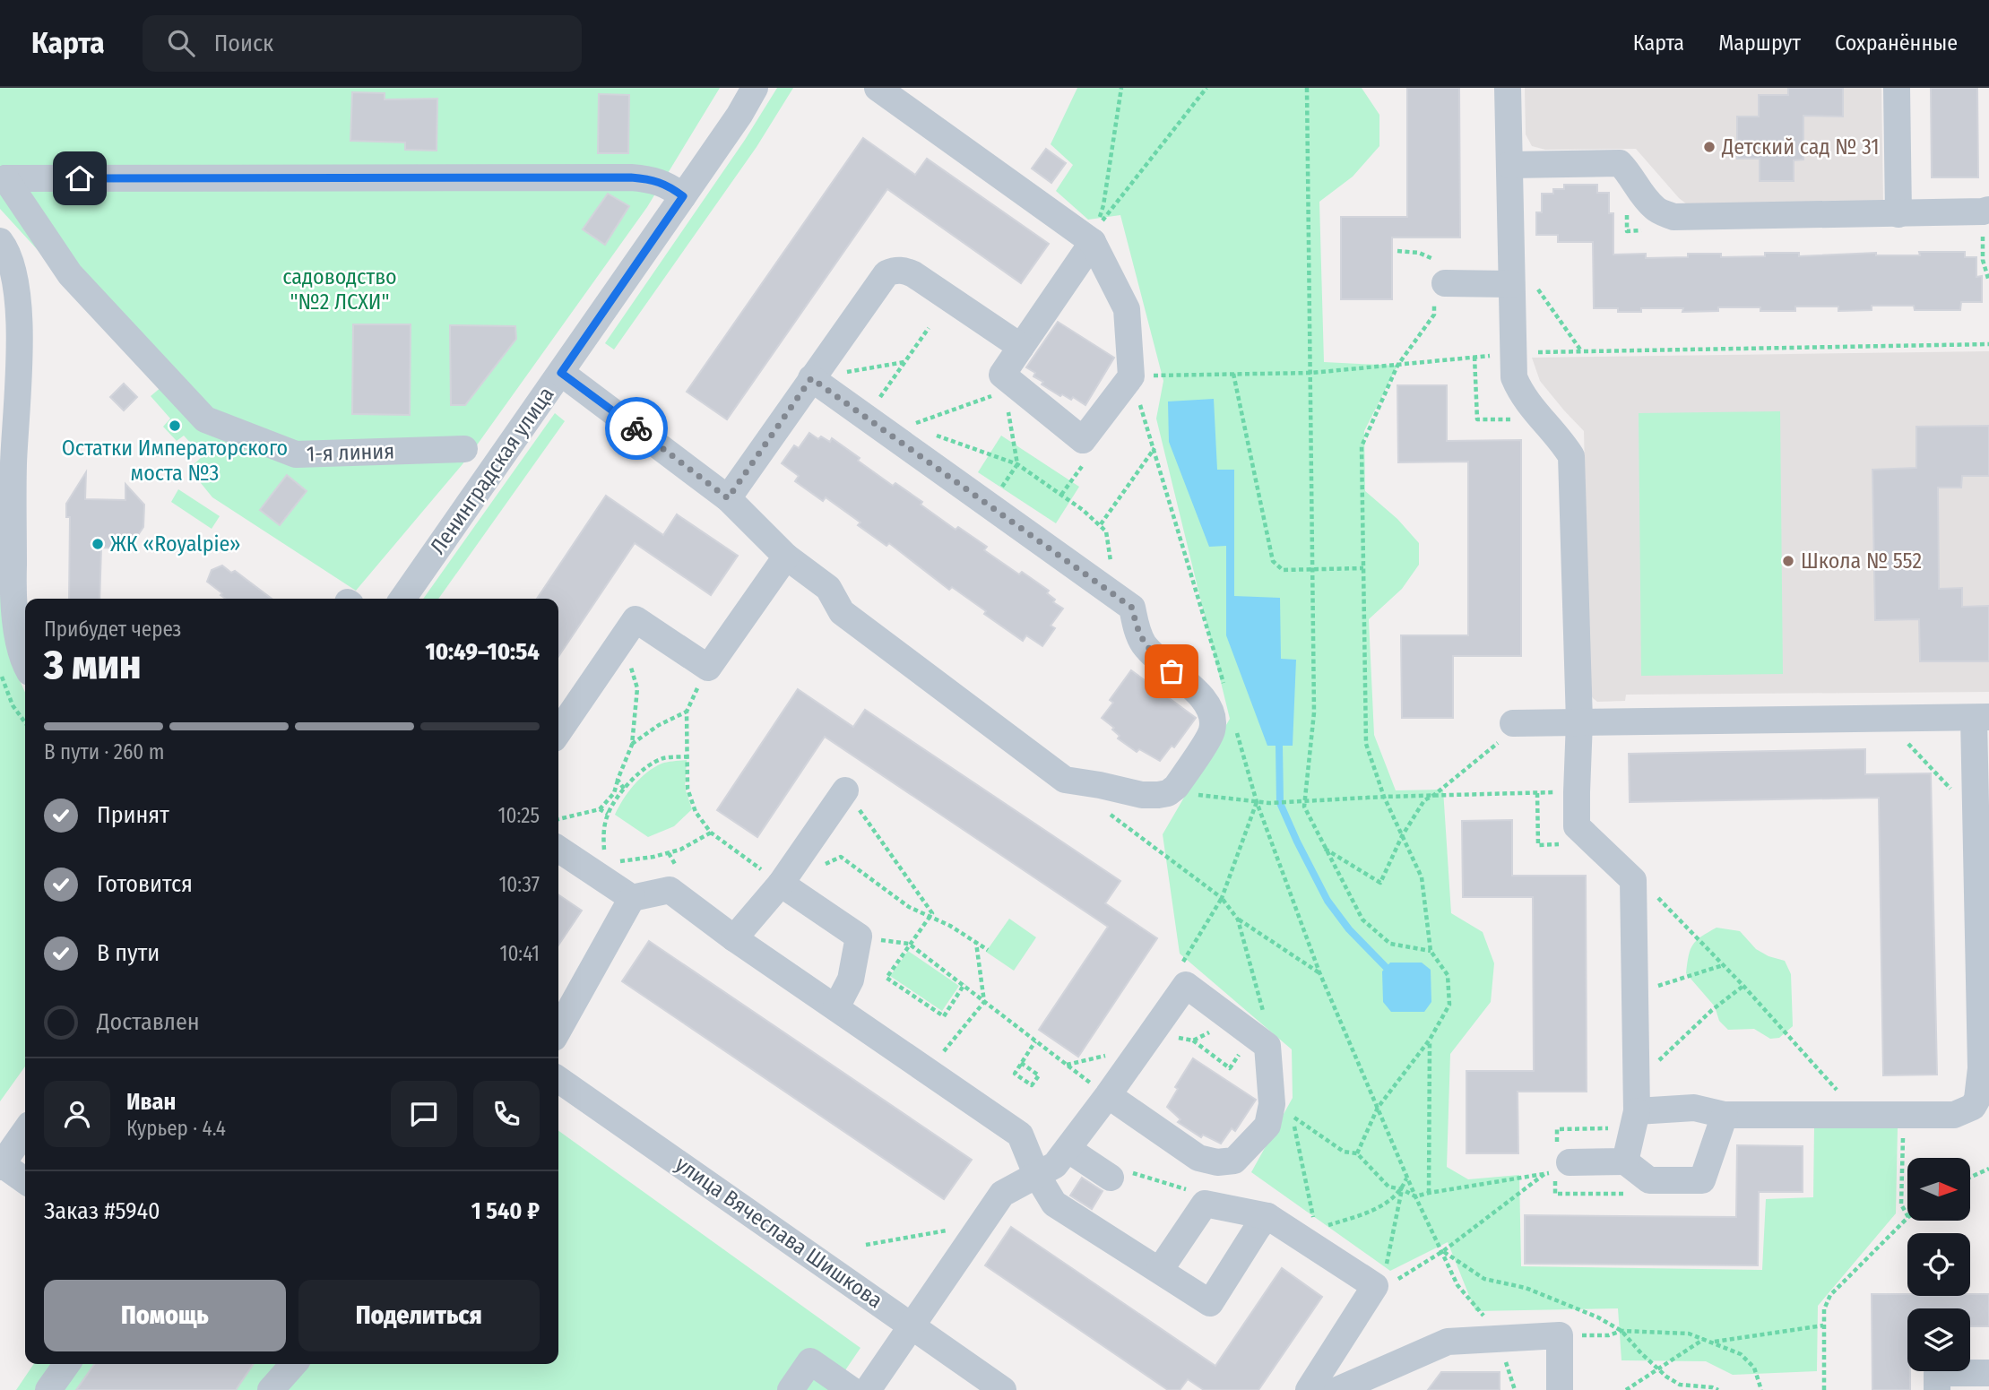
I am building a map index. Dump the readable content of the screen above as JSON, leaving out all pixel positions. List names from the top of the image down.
{
  "streets": {
    "street": ["1-я линия", "Ленинградская улица", "улица Вячеслава Шишкова"]
  },
  "crossings": [
    ["1-я линия", "Ленинградская улица"]
  ],
  "parks": ["садоводство \"№2 ЛСХИ\""],
  "places": [
    "Детский сад № 31",
    "Остатки Императорского моста №3",
    "ЖК «Royalpie»",
    "Школа № 552"
  ],
  "north": "right",
  "page": {
    "header": "Карта",
    "search": "Поиск",
    "nav": ["Карта", "Маршрут", "Сохранённые"],
    "heading": ["3 мин", "Прибудет через", "10:49–10:54"],
    "panel": [
      "Иван",
      "Курьер · 4.4",
      "Заказ #5940",
      "1 540 ₽"
    ],
    "bar": "В пути · 260 m",
    "list": [
      ["Принят", "10:25"],
      ["Готовится", "10:37"],
      ["В пути", "10:41"],
      "Доставлен"
    ],
    "buttons": ["Помощь", "Поделиться"]
  }
}
